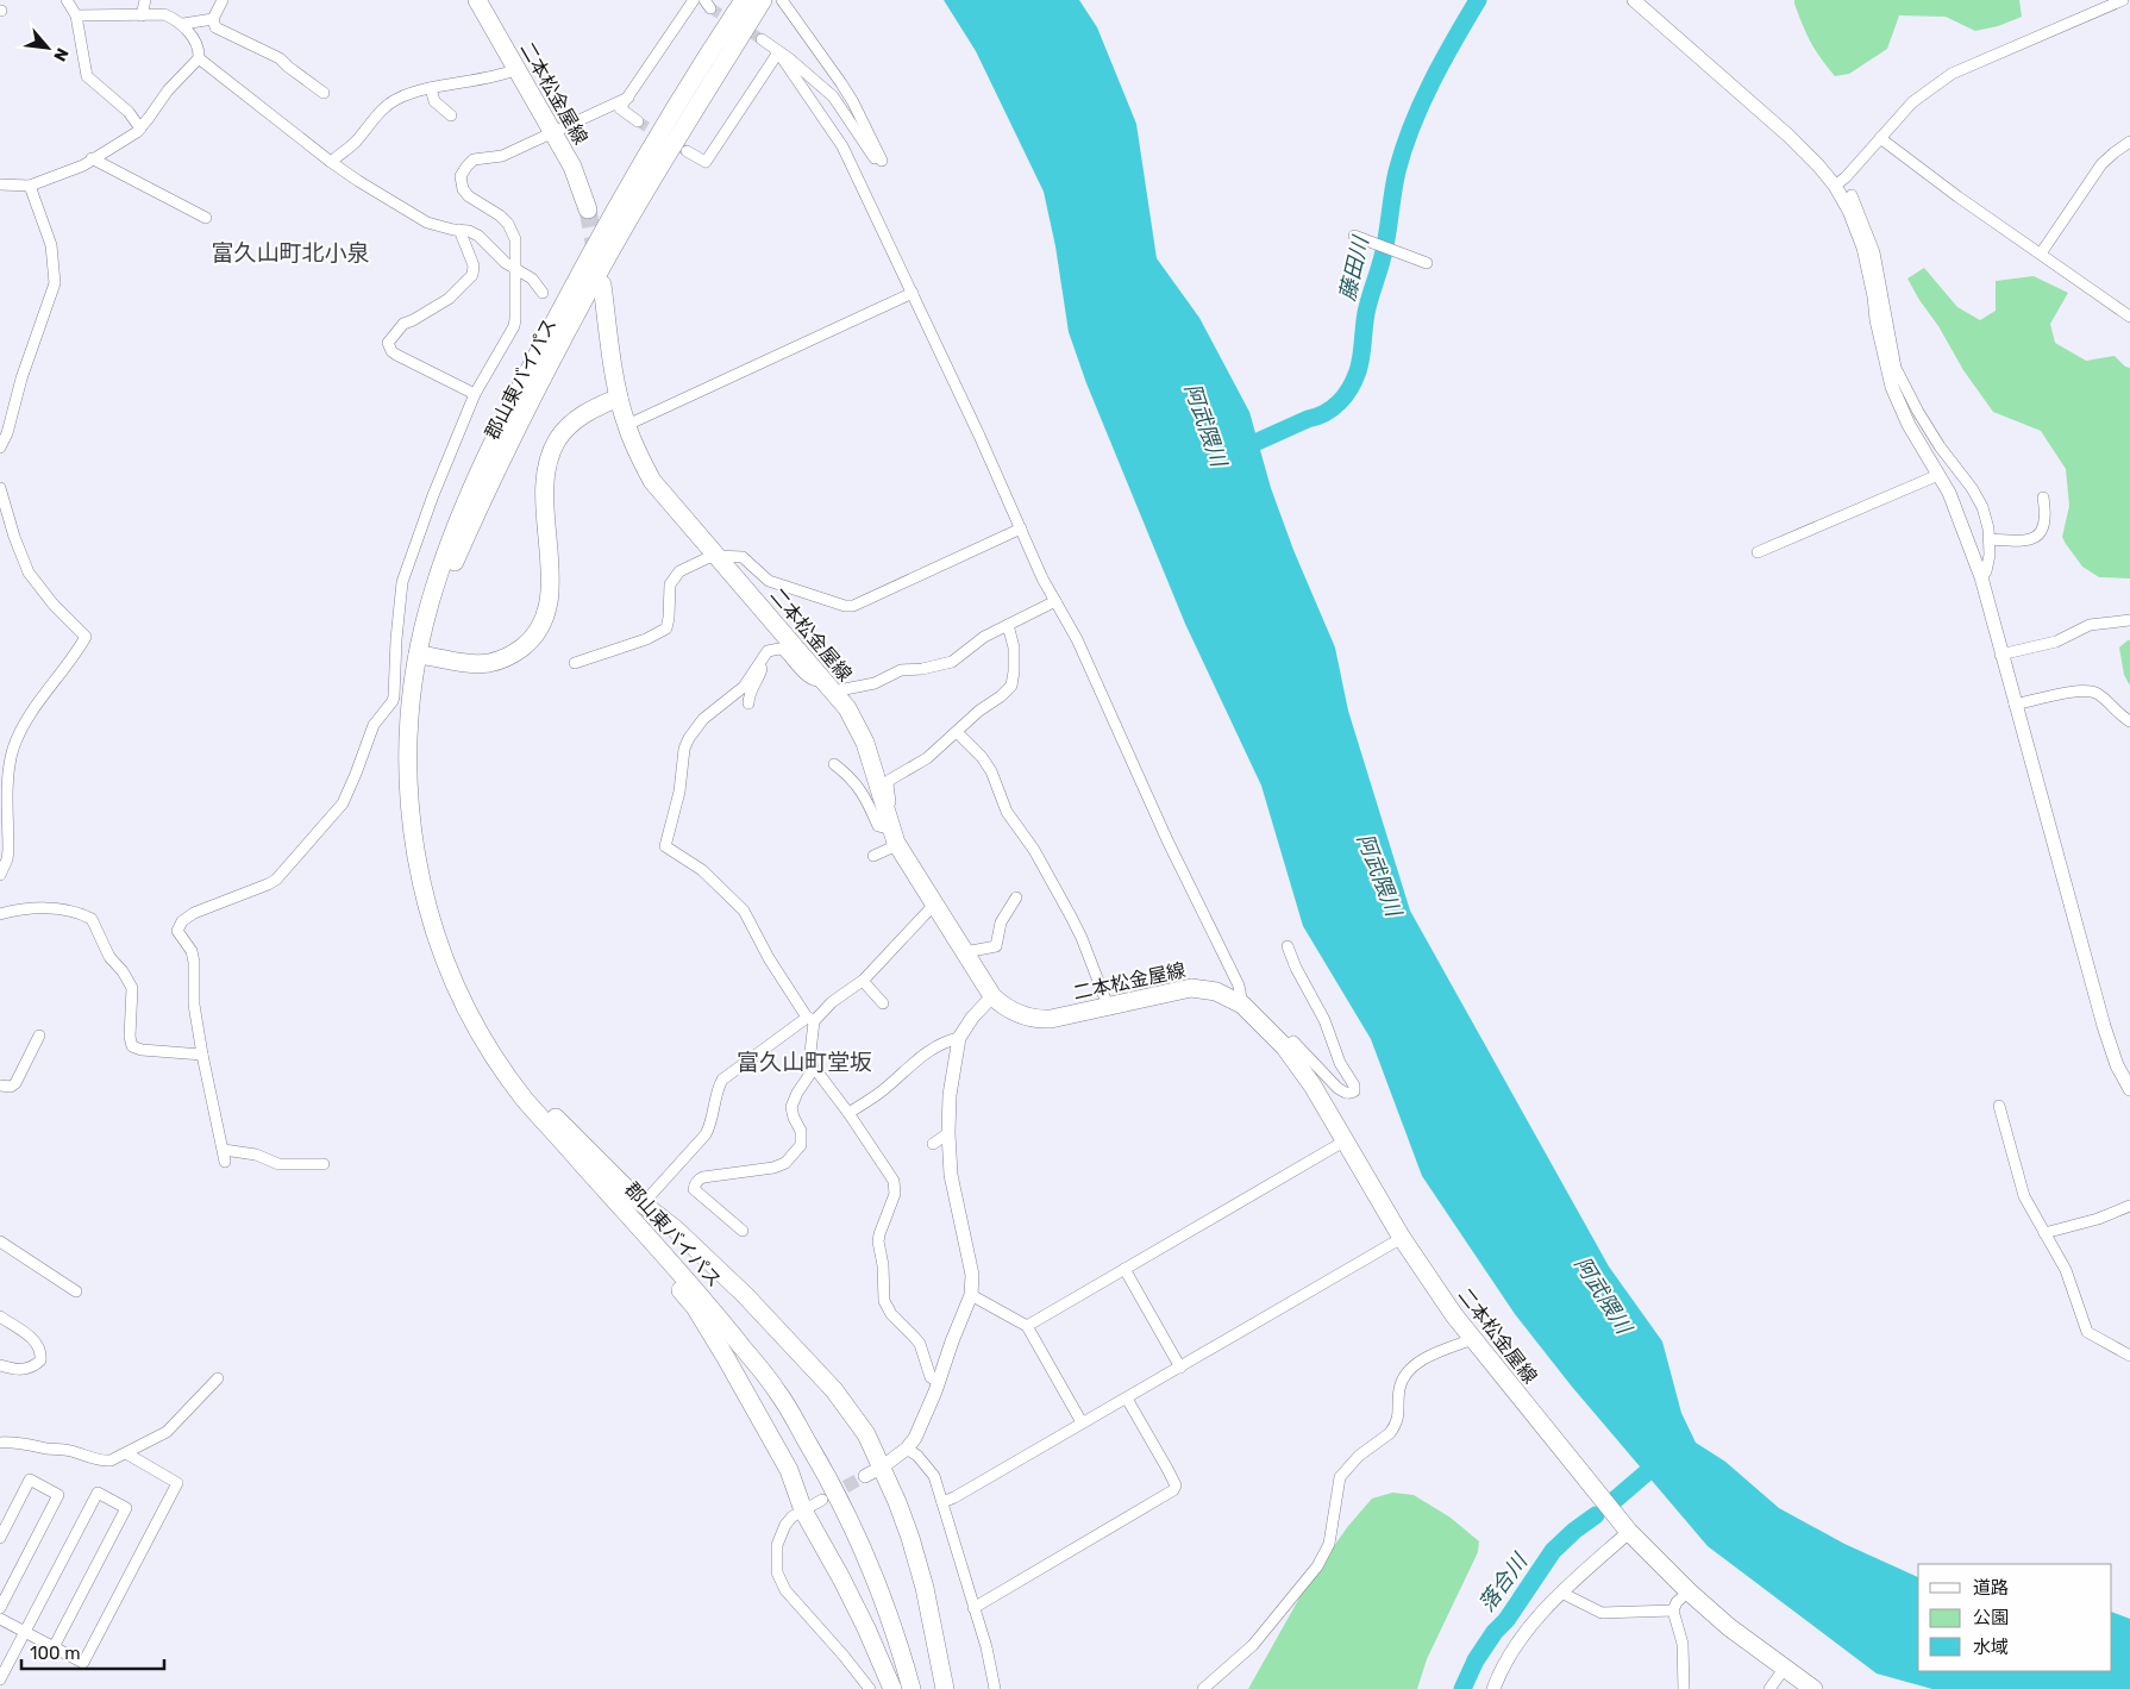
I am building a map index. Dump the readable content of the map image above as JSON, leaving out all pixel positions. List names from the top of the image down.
{
  "streets": {
    "main road": ["二本松金屋線", "郡山東バイパス"]
  },
  "districts": ["富久山町北小泉", "富久山町堂坂"],
  "water": ["藤田川", "阿武隈川", "落合川"],
  "legend": ["道路", "公園", "水域"],
  "scale_bar": "100 m",
  "north": "bottom right"
}
